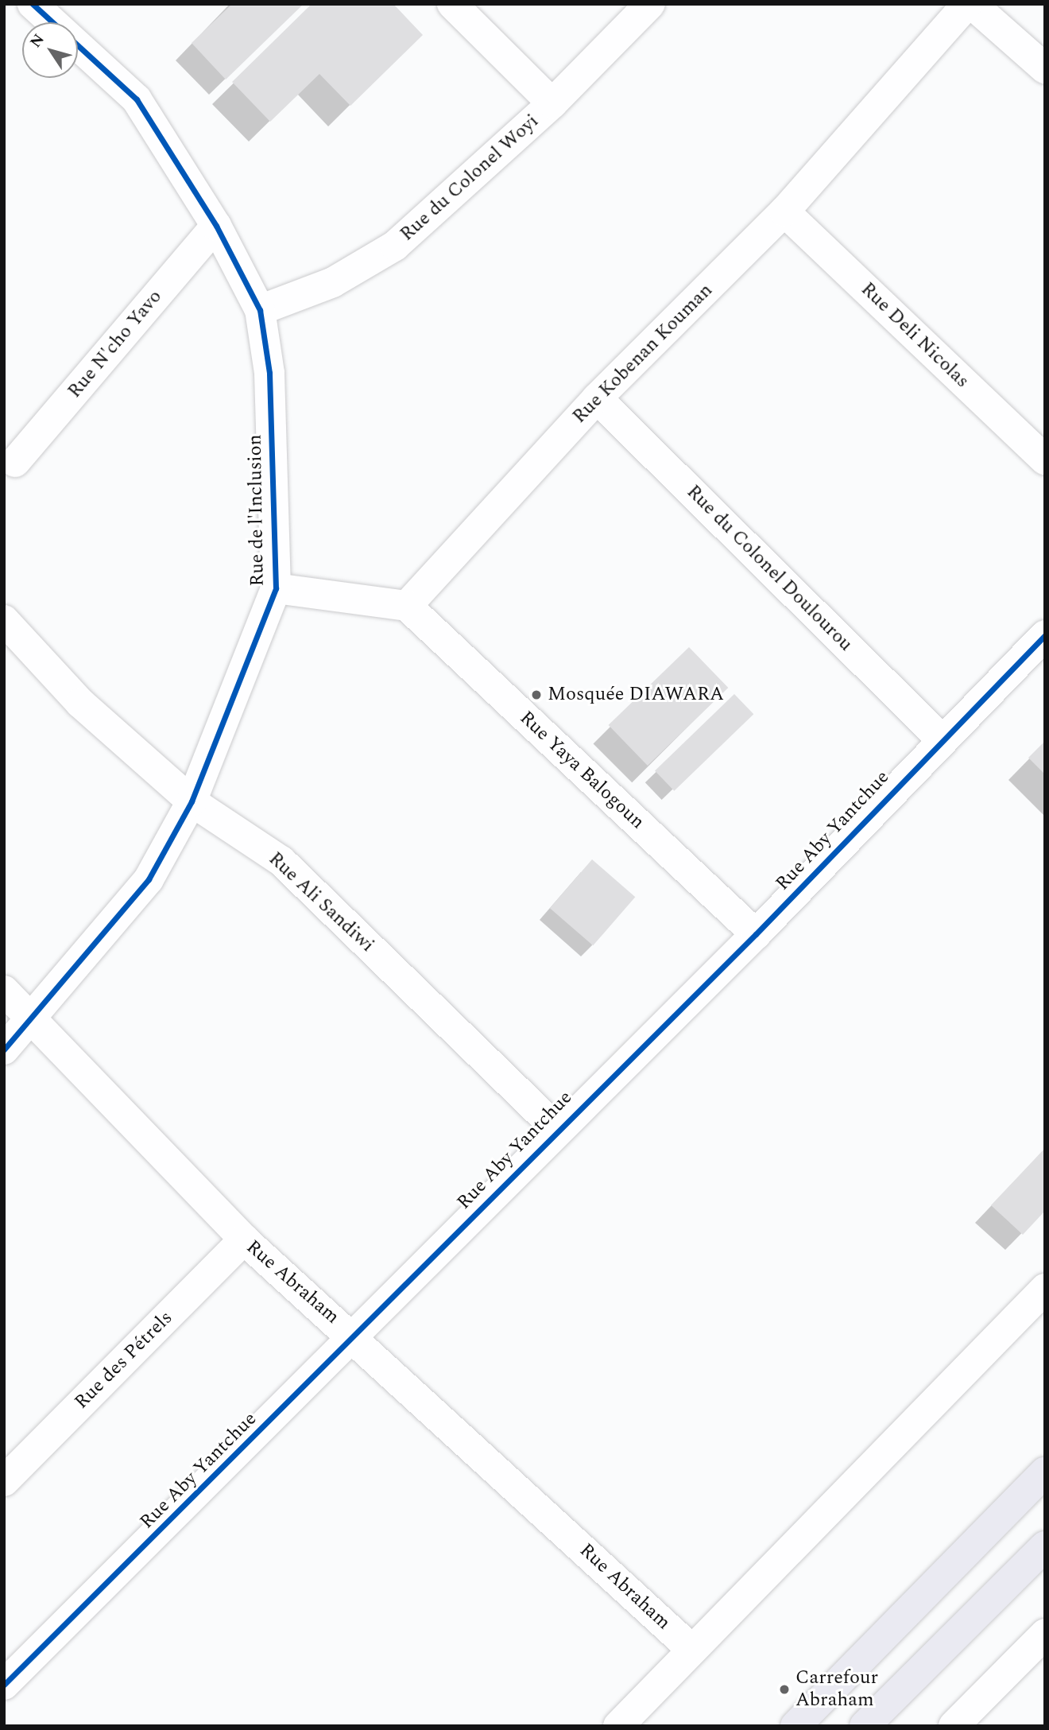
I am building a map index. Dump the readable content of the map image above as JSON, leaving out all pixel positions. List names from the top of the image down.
{
  "streets": {
    "street": [
      "Rue du Colonel Woyi",
      "Rue Deli Nicolas",
      "Rue N'cho Yavo",
      "Rue Kobenan Kouman",
      "Rue de l'Inclusion",
      "Rue du Colonel Doulourou",
      "Rue Yaya Balogoun",
      "Rue Aby Yantchue",
      "Rue Ali Sandiwi",
      "Rue Abraham",
      "Rue des Pétrels"
    ]
  },
  "crossings": [
    ["Rue du Colonel Woyi", "Rue de l'Inclusion"],
    ["Rue Deli Nicolas", "Rue Kobenan Kouman"],
    ["Rue N'cho Yavo", "Rue de l'Inclusion"],
    ["Rue Kobenan Kouman", "Rue du Colonel Doulourou"],
    ["Rue Kobenan Kouman", "Rue Yaya Balogoun"],
    ["Rue de l'Inclusion", "Rue Ali Sandiwi"],
    ["Rue de l'Inclusion", "Rue Abraham"],
    ["Rue du Colonel Doulourou", "Rue Aby Yantchue"],
    ["Rue Yaya Balogoun", "Rue Aby Yantchue"],
    ["Rue Aby Yantchue", "Rue Ali Sandiwi"],
    ["Rue Aby Yantchue", "Rue Abraham"],
    ["Rue Abraham", "Rue des Pétrels"]
  ],
  "places": ["Mosquée DIAWARA", "Carrefour Abraham"],
  "north": "top left"
}
